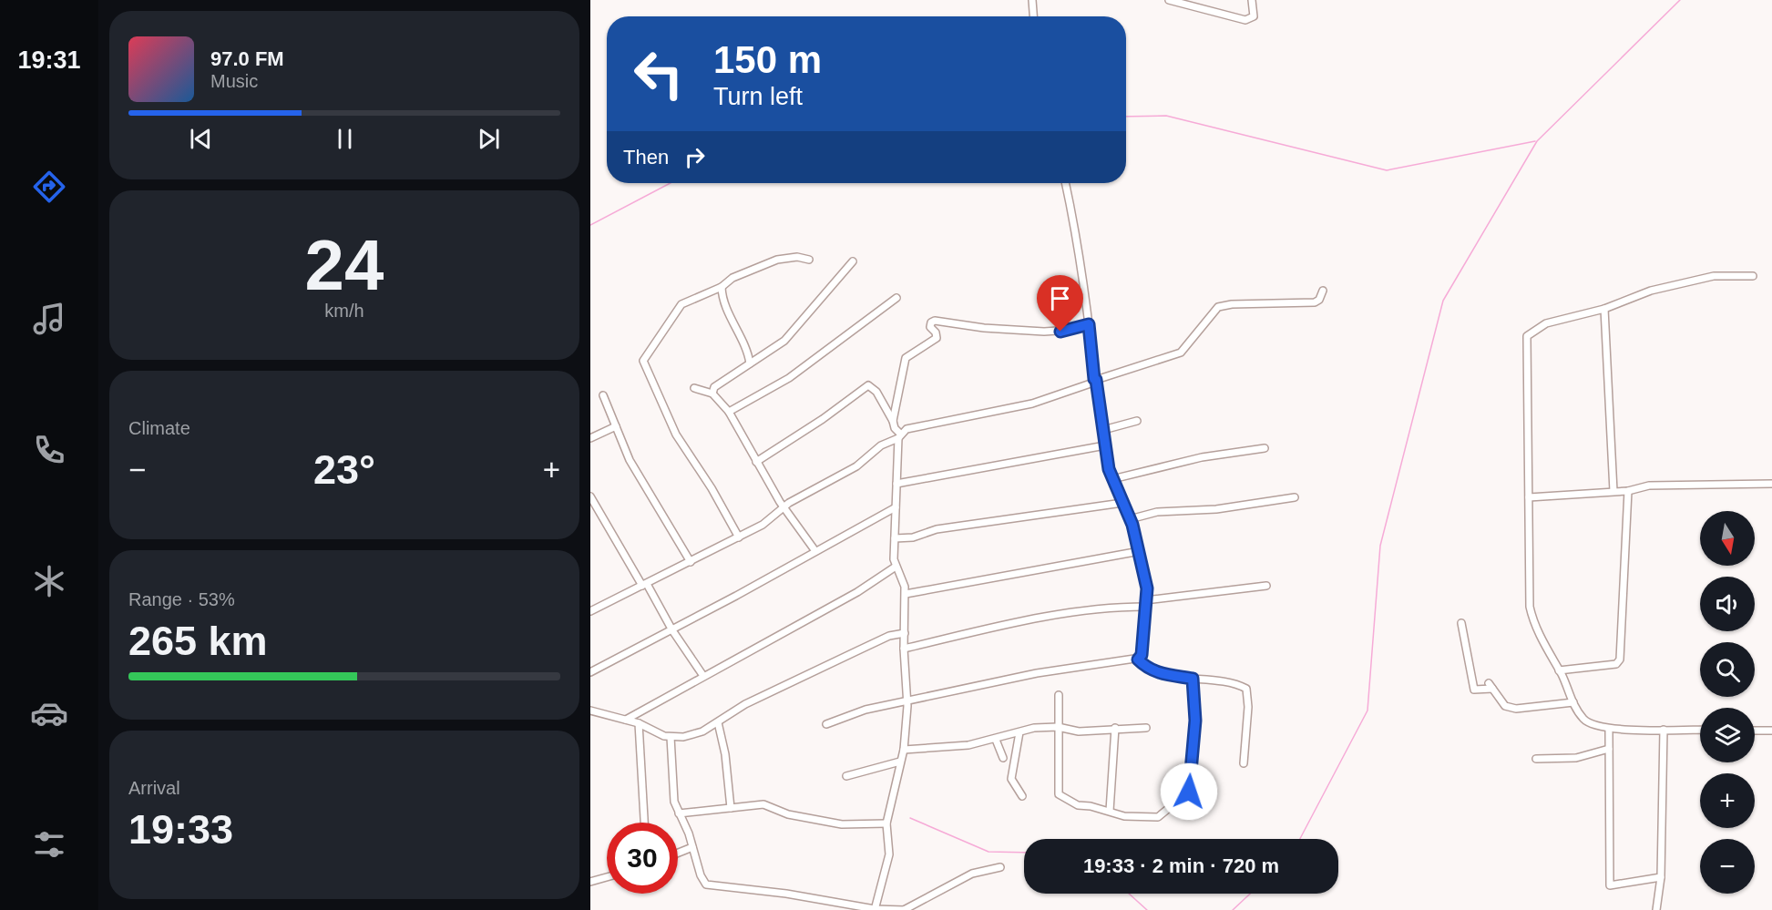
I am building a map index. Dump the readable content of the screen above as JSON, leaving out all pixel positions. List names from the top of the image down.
{
  "north": "bottom",
  "page": {
    "tabs": "19:31",
    "turn": ["150 m", "Turn left"],
    "song": ["97.0 FM", "Music"],
    "then": "Then",
    "tile": [
      ["24", "km/h"],
      "Climate",
      ["Range · 53%", "265 km"],
      ["Arrival", "19:33"]
    ],
    "heat": ["−", "23°", "+"],
    "map_buttons": ["+", "−"],
    "limit": "30",
    "trip": "19:33 · 2 min · 720 m"
  }
}
